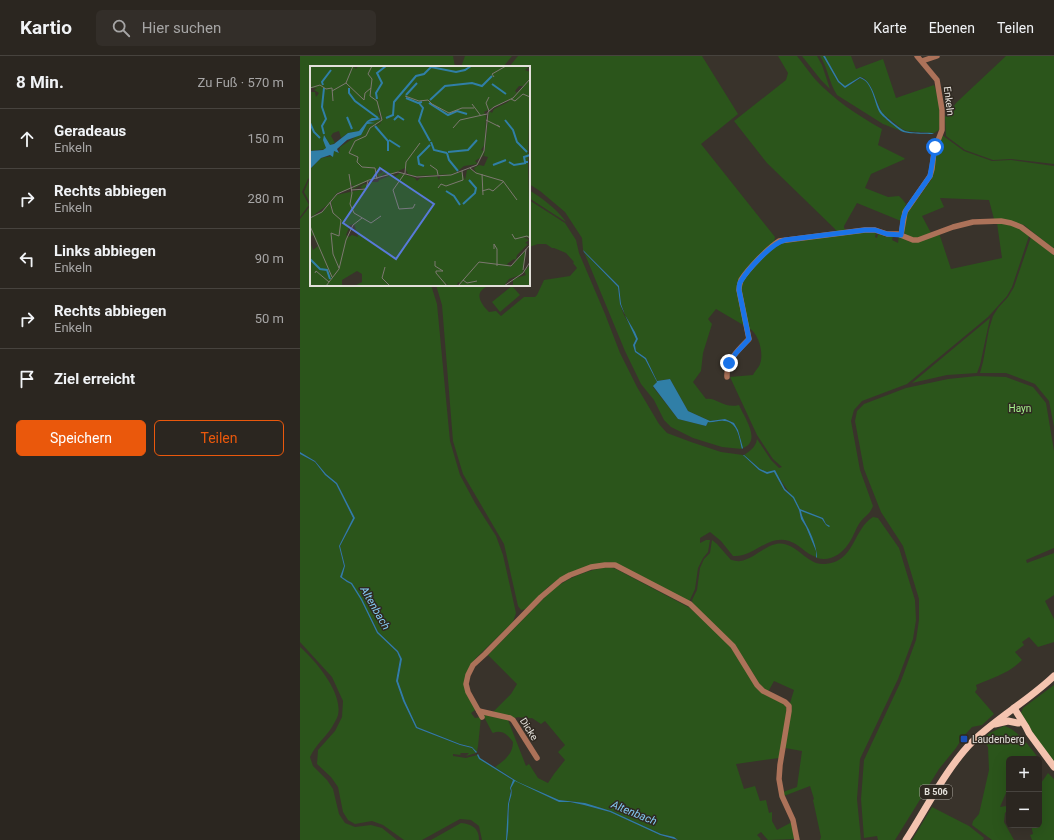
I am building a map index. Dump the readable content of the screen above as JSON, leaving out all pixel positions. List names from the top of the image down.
{
  "streets": {
    "main road": ["B 506"],
    "street": ["Enkeln", "Dicke"]
  },
  "water": ["Altenbach"],
  "parks": ["Hayn"],
  "places": {
    "transit": ["Laudenberg"]
  },
  "page": {
    "header": "Kartio",
    "search": "Hier suchen",
    "nav": ["Karte", "Ebenen", "Teilen"],
    "heading": ["8 Min.", "Zu Fuß · 570 m"],
    "list": [
      ["Geradeaus", "Enkeln", "150 m"],
      ["Rechts abbiegen", "Enkeln", "280 m"],
      ["Links abbiegen", "Enkeln", "90 m"],
      ["Rechts abbiegen", "Enkeln", "50 m"],
      "Ziel erreicht"
    ],
    "buttons": ["Speichern", "Teilen"],
    "map_buttons": ["+", "−"]
  }
}
